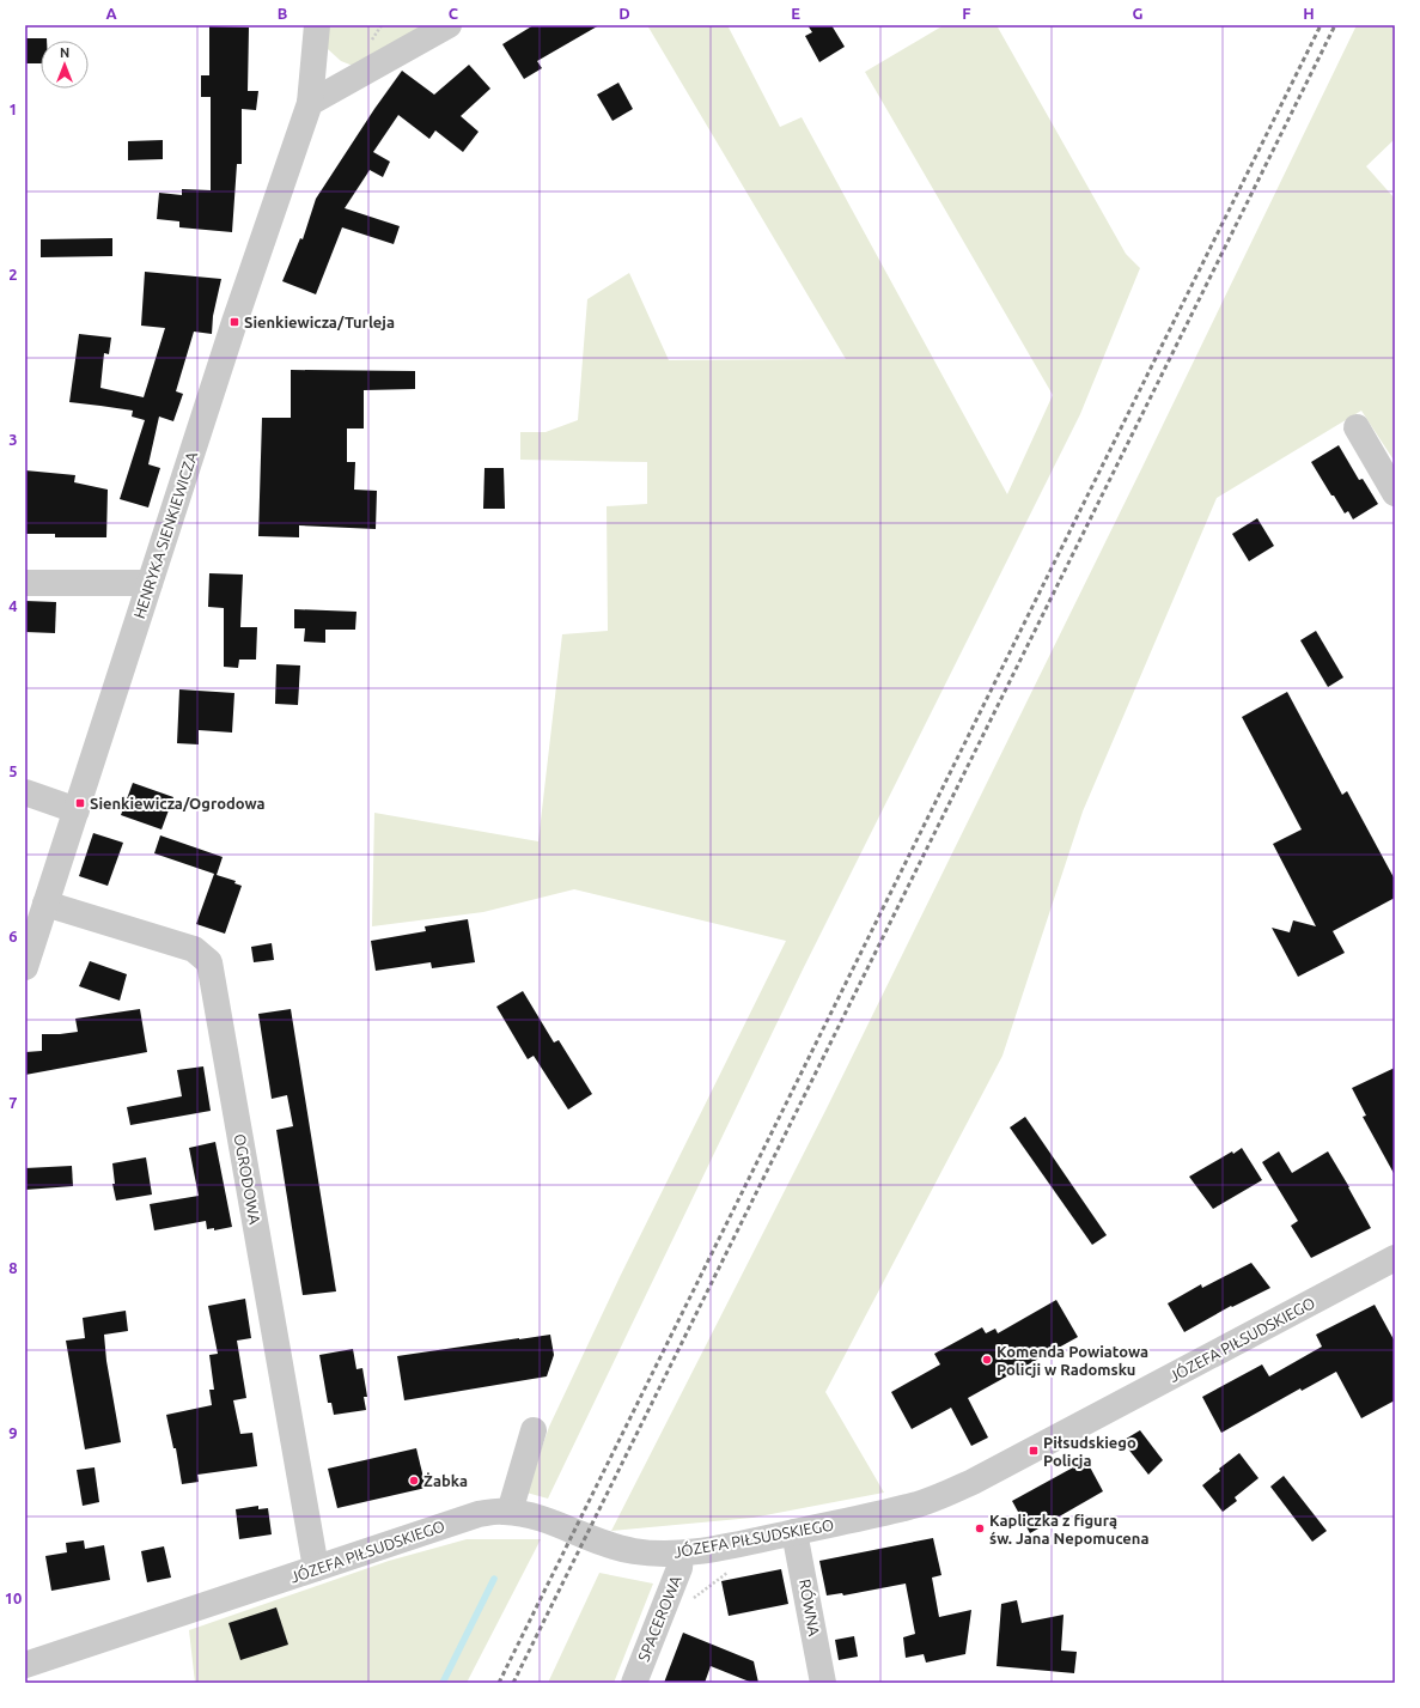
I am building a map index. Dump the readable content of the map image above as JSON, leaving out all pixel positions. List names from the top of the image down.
{
  "streets": {
    "street": [
      "HENRYKA SIENKIEWICZA",
      "OGRODOWA",
      "JÓZEFA PIŁSUDSKIEGO",
      "RÓWNA",
      "SPACEROWA"
    ]
  },
  "crossings": [
    ["HENRYKA SIENKIEWICZA", "OGRODOWA"],
    ["OGRODOWA", "JÓZEFA PIŁSUDSKIEGO"],
    ["JÓZEFA PIŁSUDSKIEGO", "RÓWNA"],
    ["JÓZEFA PIŁSUDSKIEGO", "SPACEROWA"]
  ],
  "places": {
    "transit": ["Sienkiewicza/Turleja", "Sienkiewicza/Ogrodowa", "Piłsudskiego Policja"],
    "other": ["Komenda Powiatowa Policji w Radomsku", "Żabka", "Kapliczka z figurą św. Jana Nepomucena"]
  },
  "north": "top",
  "grid": {
    "columns": [
      "A",
      "B",
      "C",
      "D",
      "E",
      "F",
      "G",
      "H"
    ],
    "rows": [
      "1",
      "2",
      "3",
      "4",
      "5",
      "6",
      "7",
      "8",
      "9",
      "10"
    ]
  }
}
